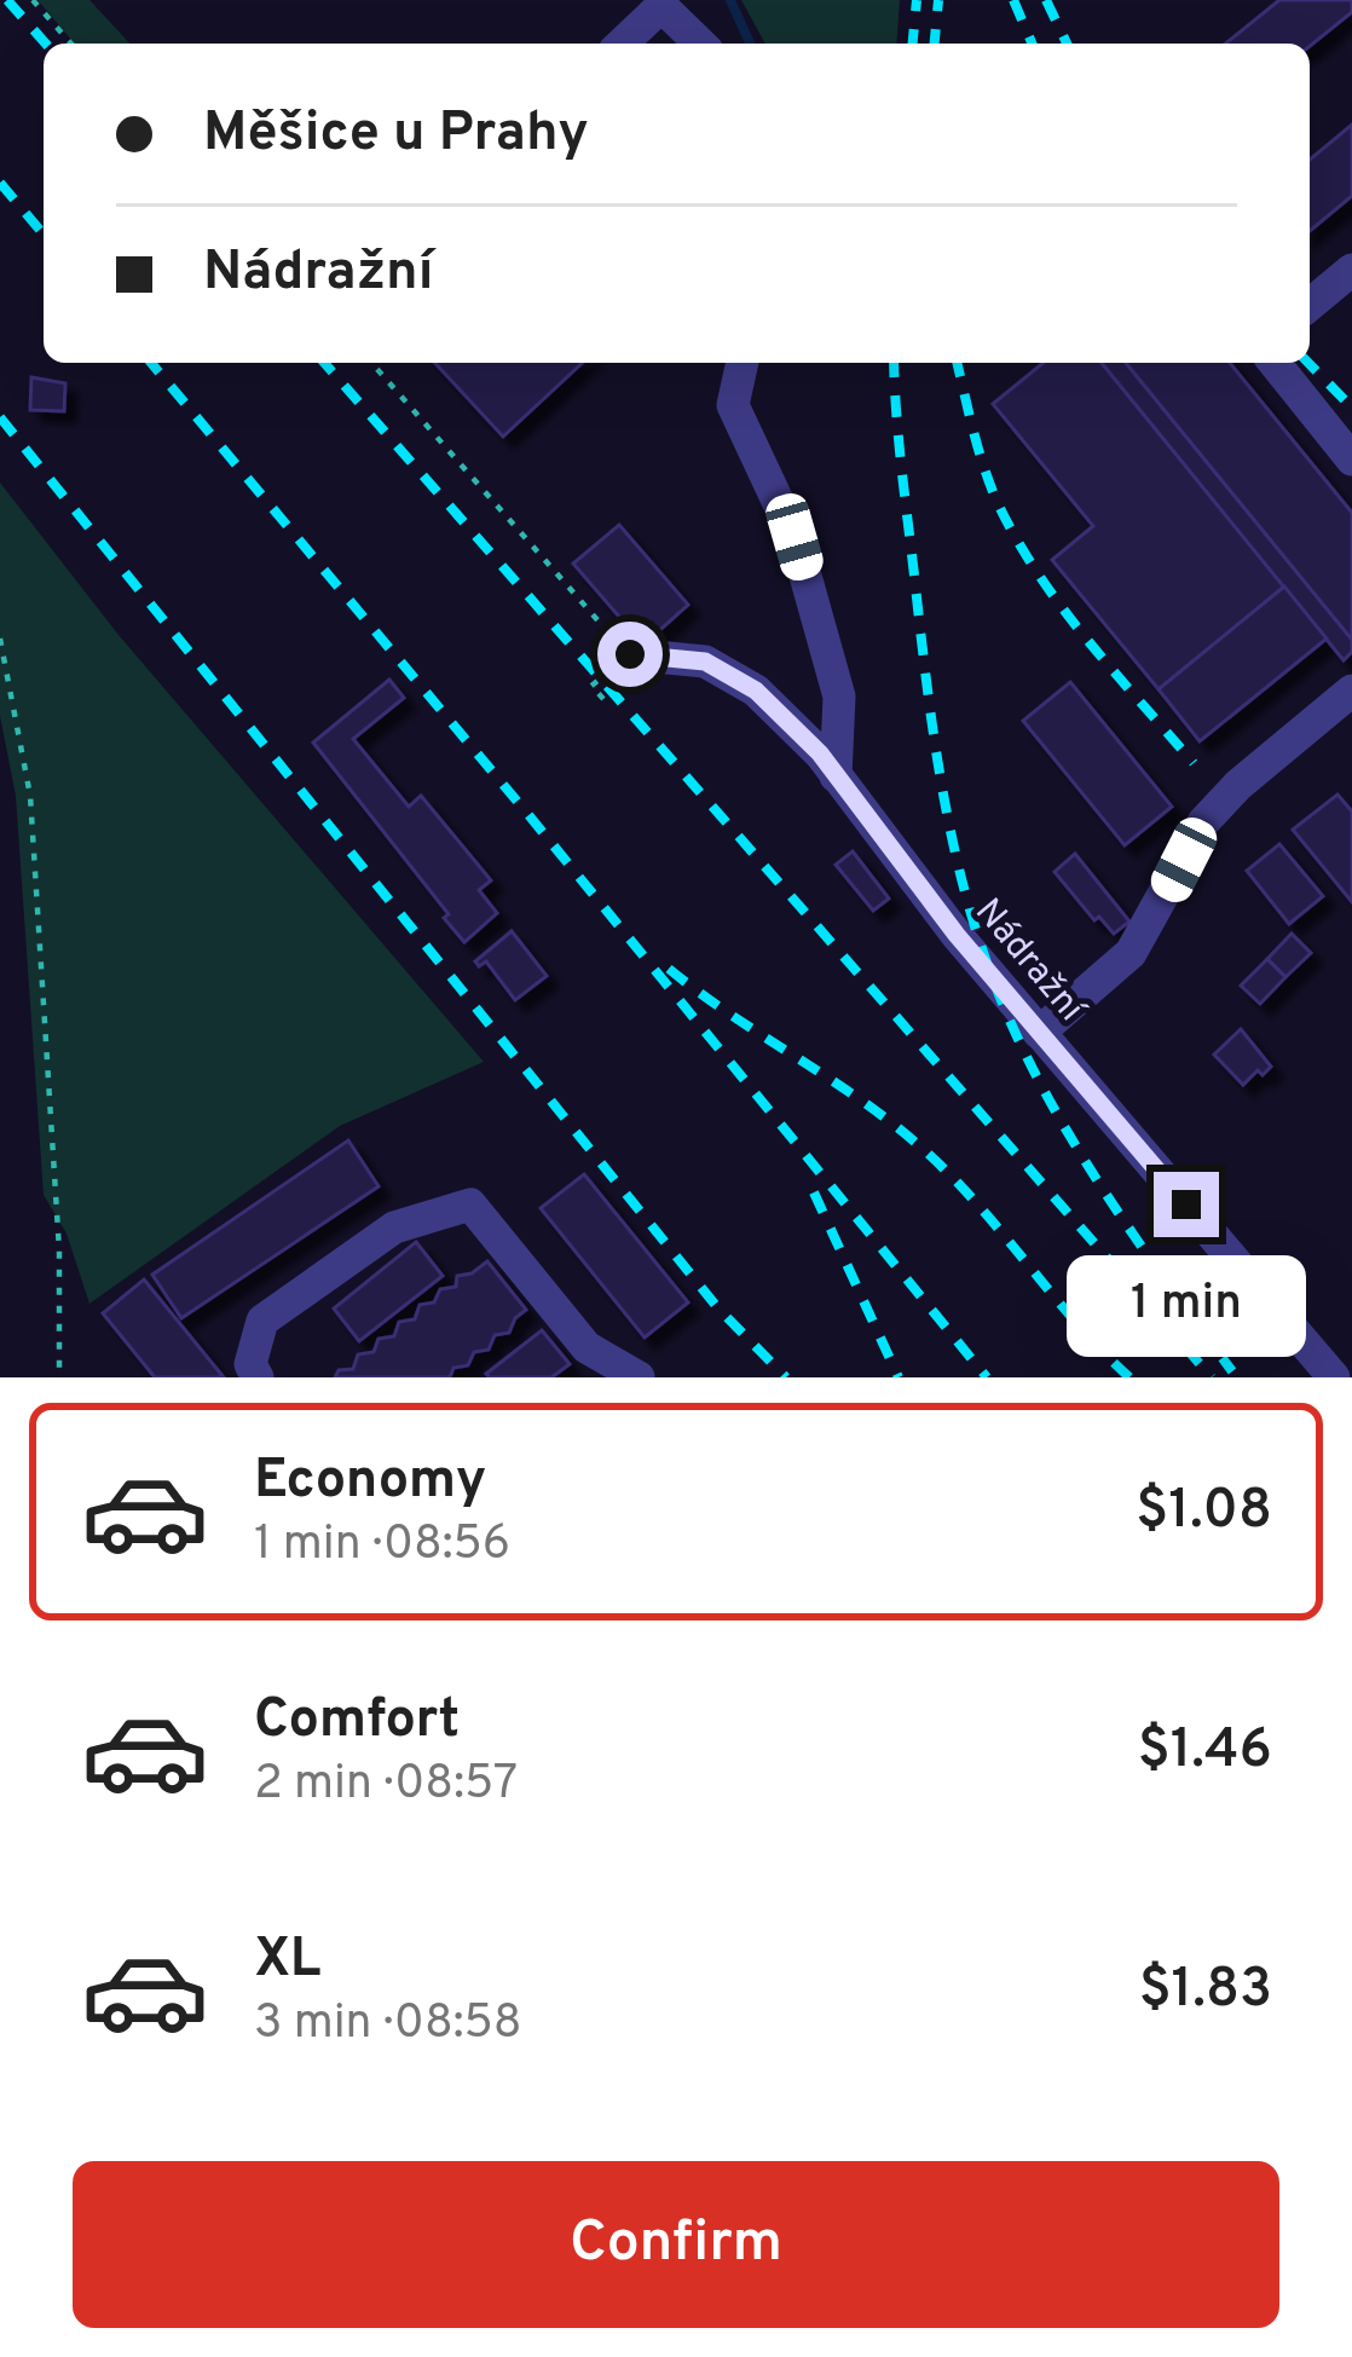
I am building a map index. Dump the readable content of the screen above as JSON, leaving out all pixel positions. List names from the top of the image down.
{
  "streets": {
    "lane": ["Nádražní"]
  },
  "page": {
    "banner": ["Měšice u Prahy", "Nádražní"],
    "bubble": "1 min",
    "list": [
      {
        "name": "Economy",
        "note": "1 min · 08:56",
        "value": "$1.08"
      },
      {
        "name": "Comfort",
        "note": "2 min · 08:57",
        "value": "$1.46"
      },
      {
        "name": "XL",
        "note": "3 min · 08:58",
        "value": "$1.83"
      }
    ],
    "buttons": "Confirm"
  }
}
